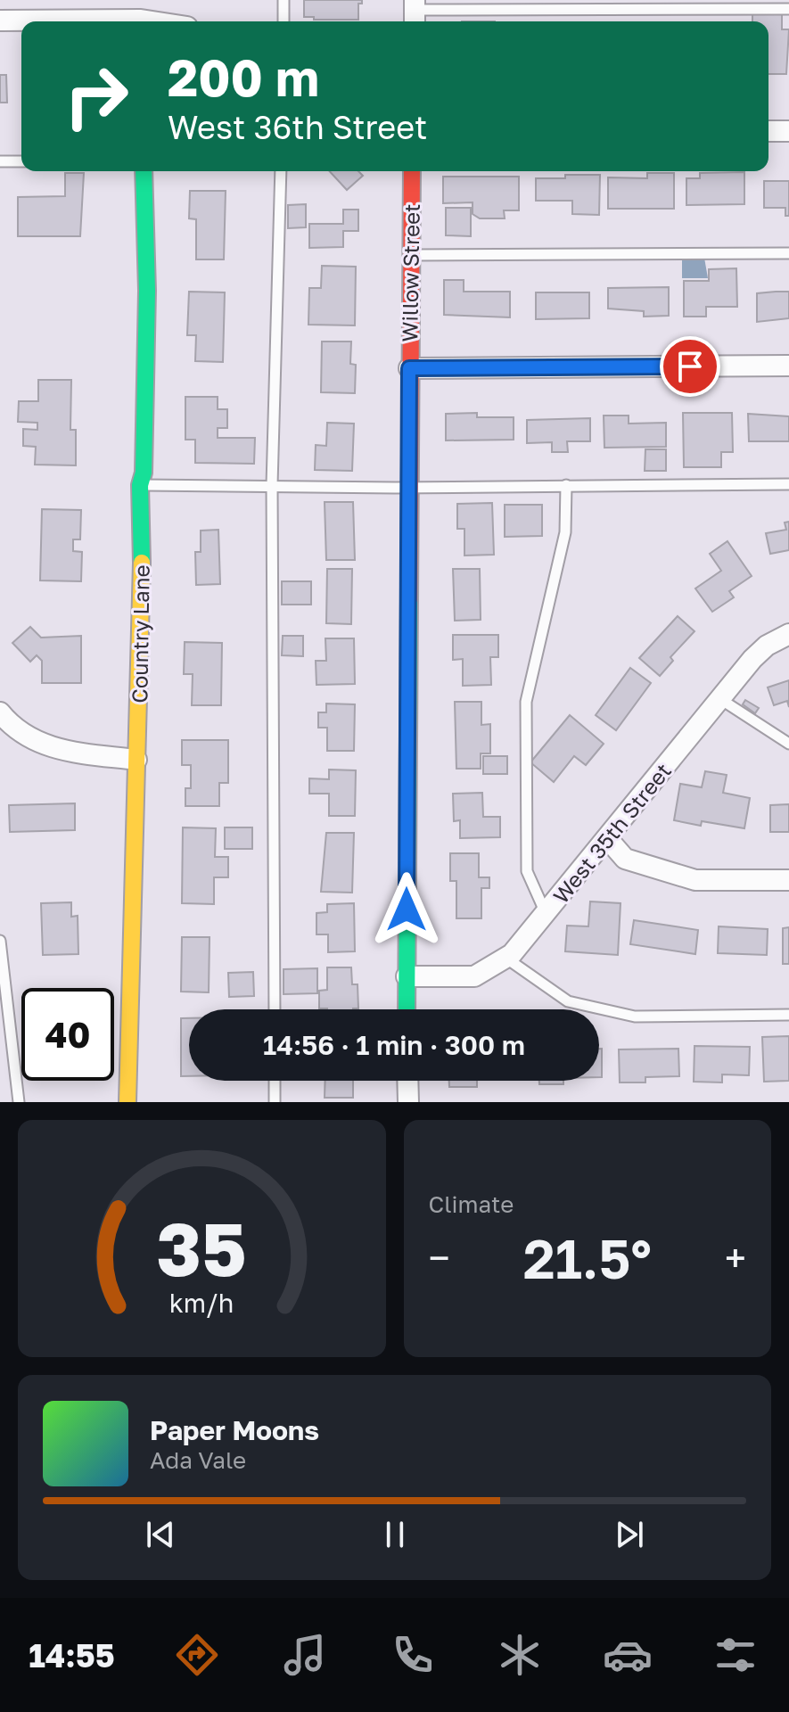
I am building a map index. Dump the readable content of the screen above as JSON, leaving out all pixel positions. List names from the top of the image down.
{
  "streets": {
    "street": ["Willow Street", "Country Lane", "West 35th Street"]
  },
  "crossings": [
    ["Willow Street", "West 35th Street"]
  ],
  "page": {
    "turn": ["200 m", "West 36th Street"],
    "limit": "40",
    "trip": "14:56 · 1 min · 300 m",
    "tile": "Climate",
    "heat": ["−", "21.5°", "+"],
    "song": ["Paper Moons", "Ada Vale"],
    "tabs": "14:55",
    "gauge": ["35", "km/h"]
  }
}
